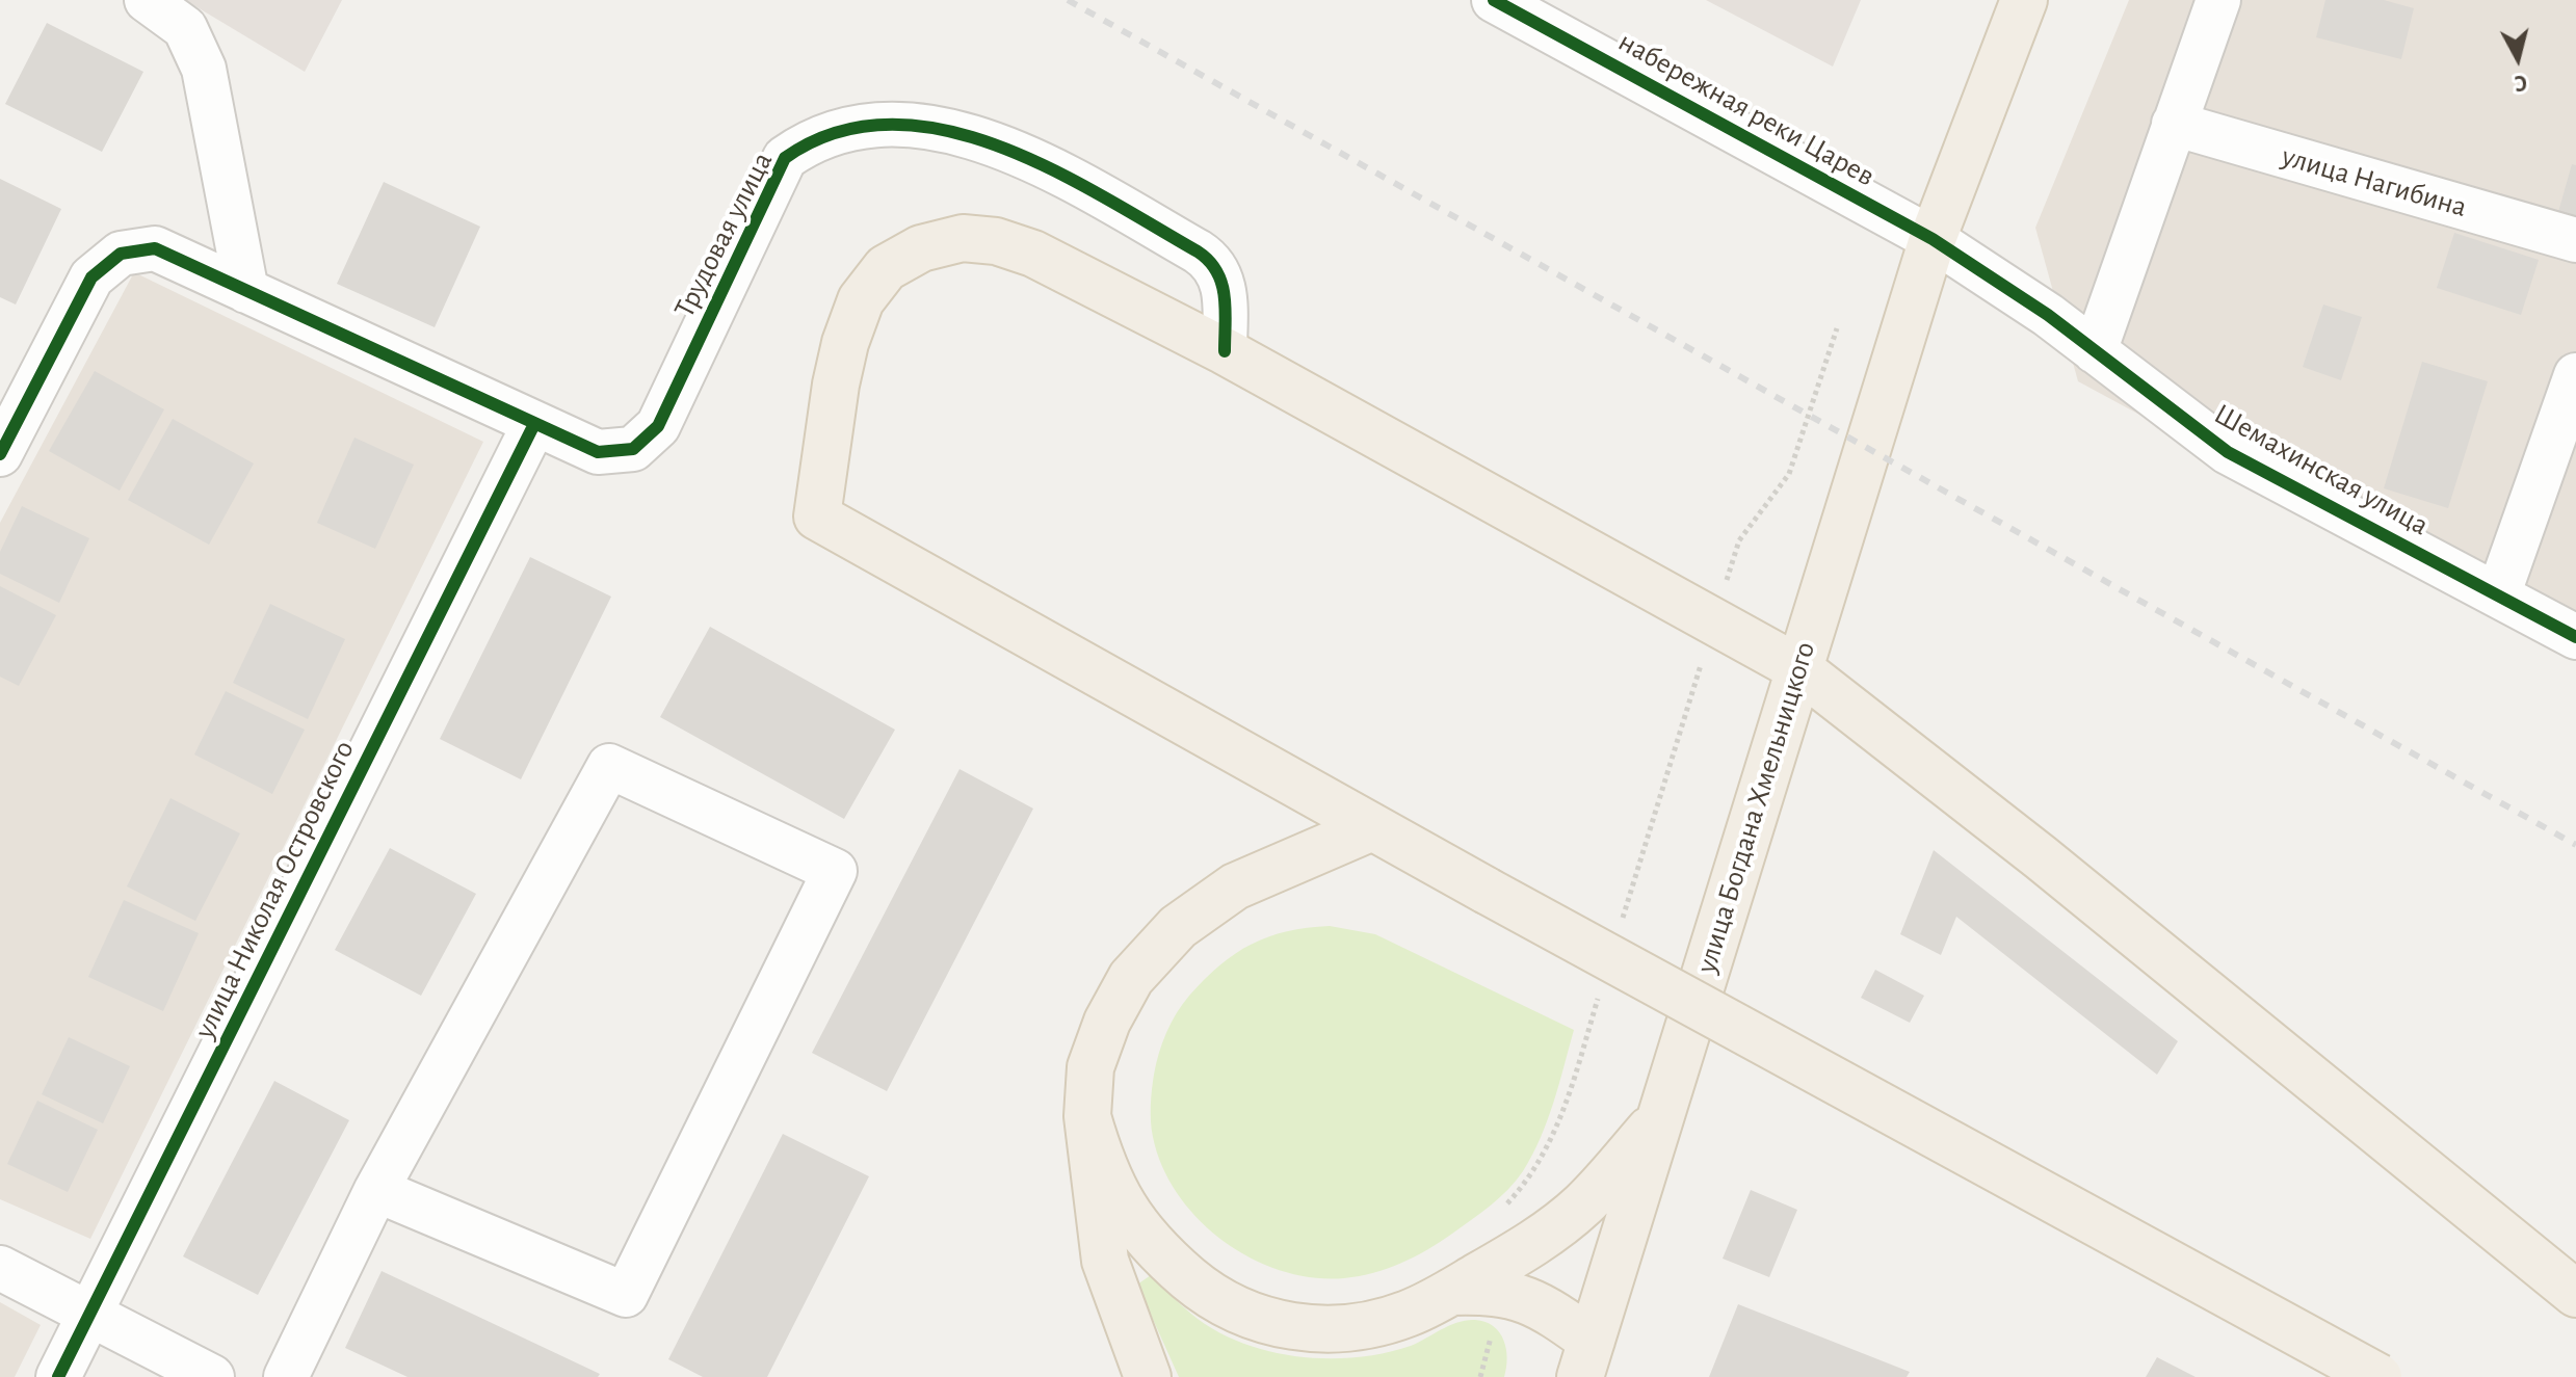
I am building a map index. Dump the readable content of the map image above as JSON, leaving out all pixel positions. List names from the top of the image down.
{
  "streets": {
    "main road": ["улица Богдана Хмельницкого"],
    "street": [
      "набережная реки Царев",
      "улица Нагибина",
      "Трудовая улица",
      "Шемахинская улица",
      "улица Николая Островского"
    ]
  },
  "crossings": [
    ["набережная реки Царев", "Шемахинская улица"],
    ["набережная реки Царев", "улица Богдана Хмельницкого"],
    ["Трудовая улица", "улица Николая Островского"],
    ["Шемахинская улица", "улица Богдана Хмельницкого"]
  ],
  "north": "bottom"
}
